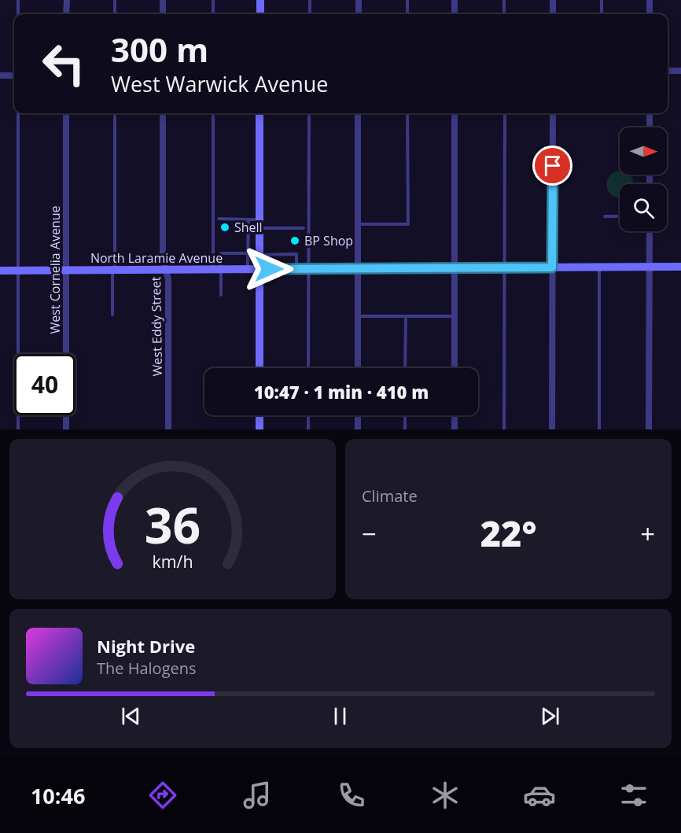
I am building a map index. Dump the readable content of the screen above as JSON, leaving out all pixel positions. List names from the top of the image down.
{
  "streets": {
    "street": ["North Laramie Avenue", "West Cornelia Avenue", "West Eddy Street"]
  },
  "crossings": [
    ["North Laramie Avenue", "West Cornelia Avenue"],
    ["North Laramie Avenue", "West Eddy Street"]
  ],
  "places": ["Shell", "BP Shop"],
  "north": "right",
  "page": {
    "turn": ["300 m", "West Warwick Avenue"],
    "limit": "40",
    "trip": "10:47 · 1 min · 410 m",
    "tile": "Climate",
    "heat": ["−", "22°", "+"],
    "song": ["Night Drive", "The Halogens"],
    "tabs": "10:46",
    "gauge": ["36", "km/h"]
  }
}
